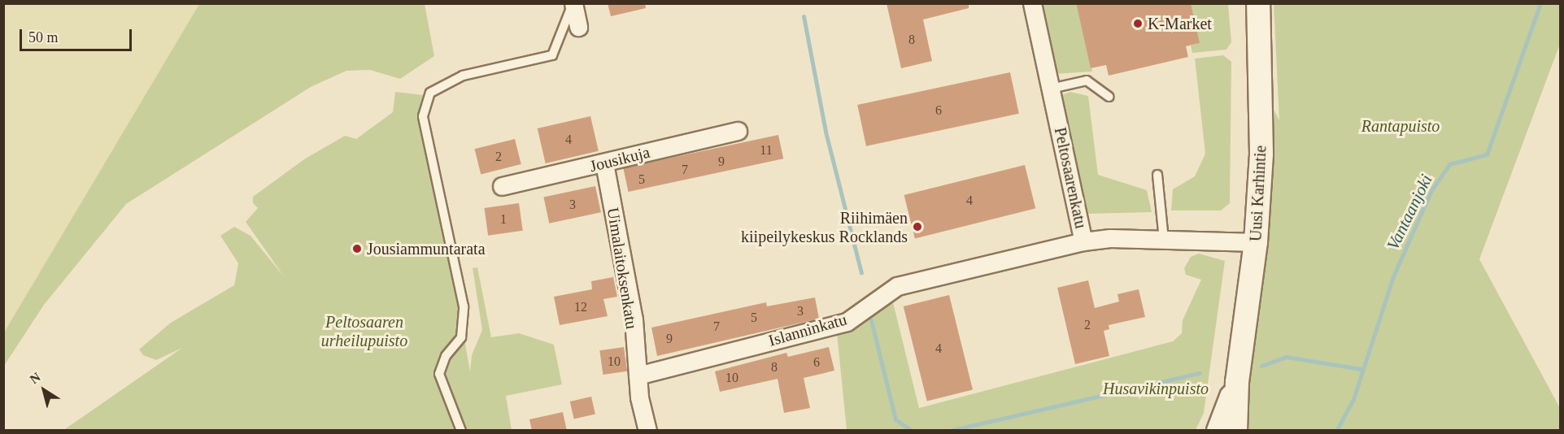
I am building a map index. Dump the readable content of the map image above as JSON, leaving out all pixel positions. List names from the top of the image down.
{
  "streets": {
    "street": [
      "Jousikuja",
      "Peltosaarenkatu",
      "Uusi Karhintie",
      "Uimalaitoksenkatu",
      "Islanninkatu"
    ]
  },
  "crossings": [
    ["Jousikuja", "Uimalaitoksenkatu"],
    ["Peltosaarenkatu", "Uusi Karhintie"],
    ["Peltosaarenkatu", "Islanninkatu"],
    ["Uimalaitoksenkatu", "Islanninkatu"]
  ],
  "water": ["Vantaanjoki"],
  "parks": ["Rantapuisto", "Peltosaaren urheilupuisto", "Husavikinpuisto"],
  "places": ["K-Market", "Riihimäen kiipeilykeskus Rocklands", "Jousiammuntarata"],
  "house_numbers": [
    "8",
    "6",
    "4",
    "11",
    "2",
    "9",
    "7",
    "5",
    "4",
    "3",
    "1",
    "12",
    "3",
    "5",
    "2",
    "7",
    "9",
    "4",
    "10",
    "6",
    "8",
    "10"
  ],
  "scale_bar": "50 m",
  "north": "top left"
}
